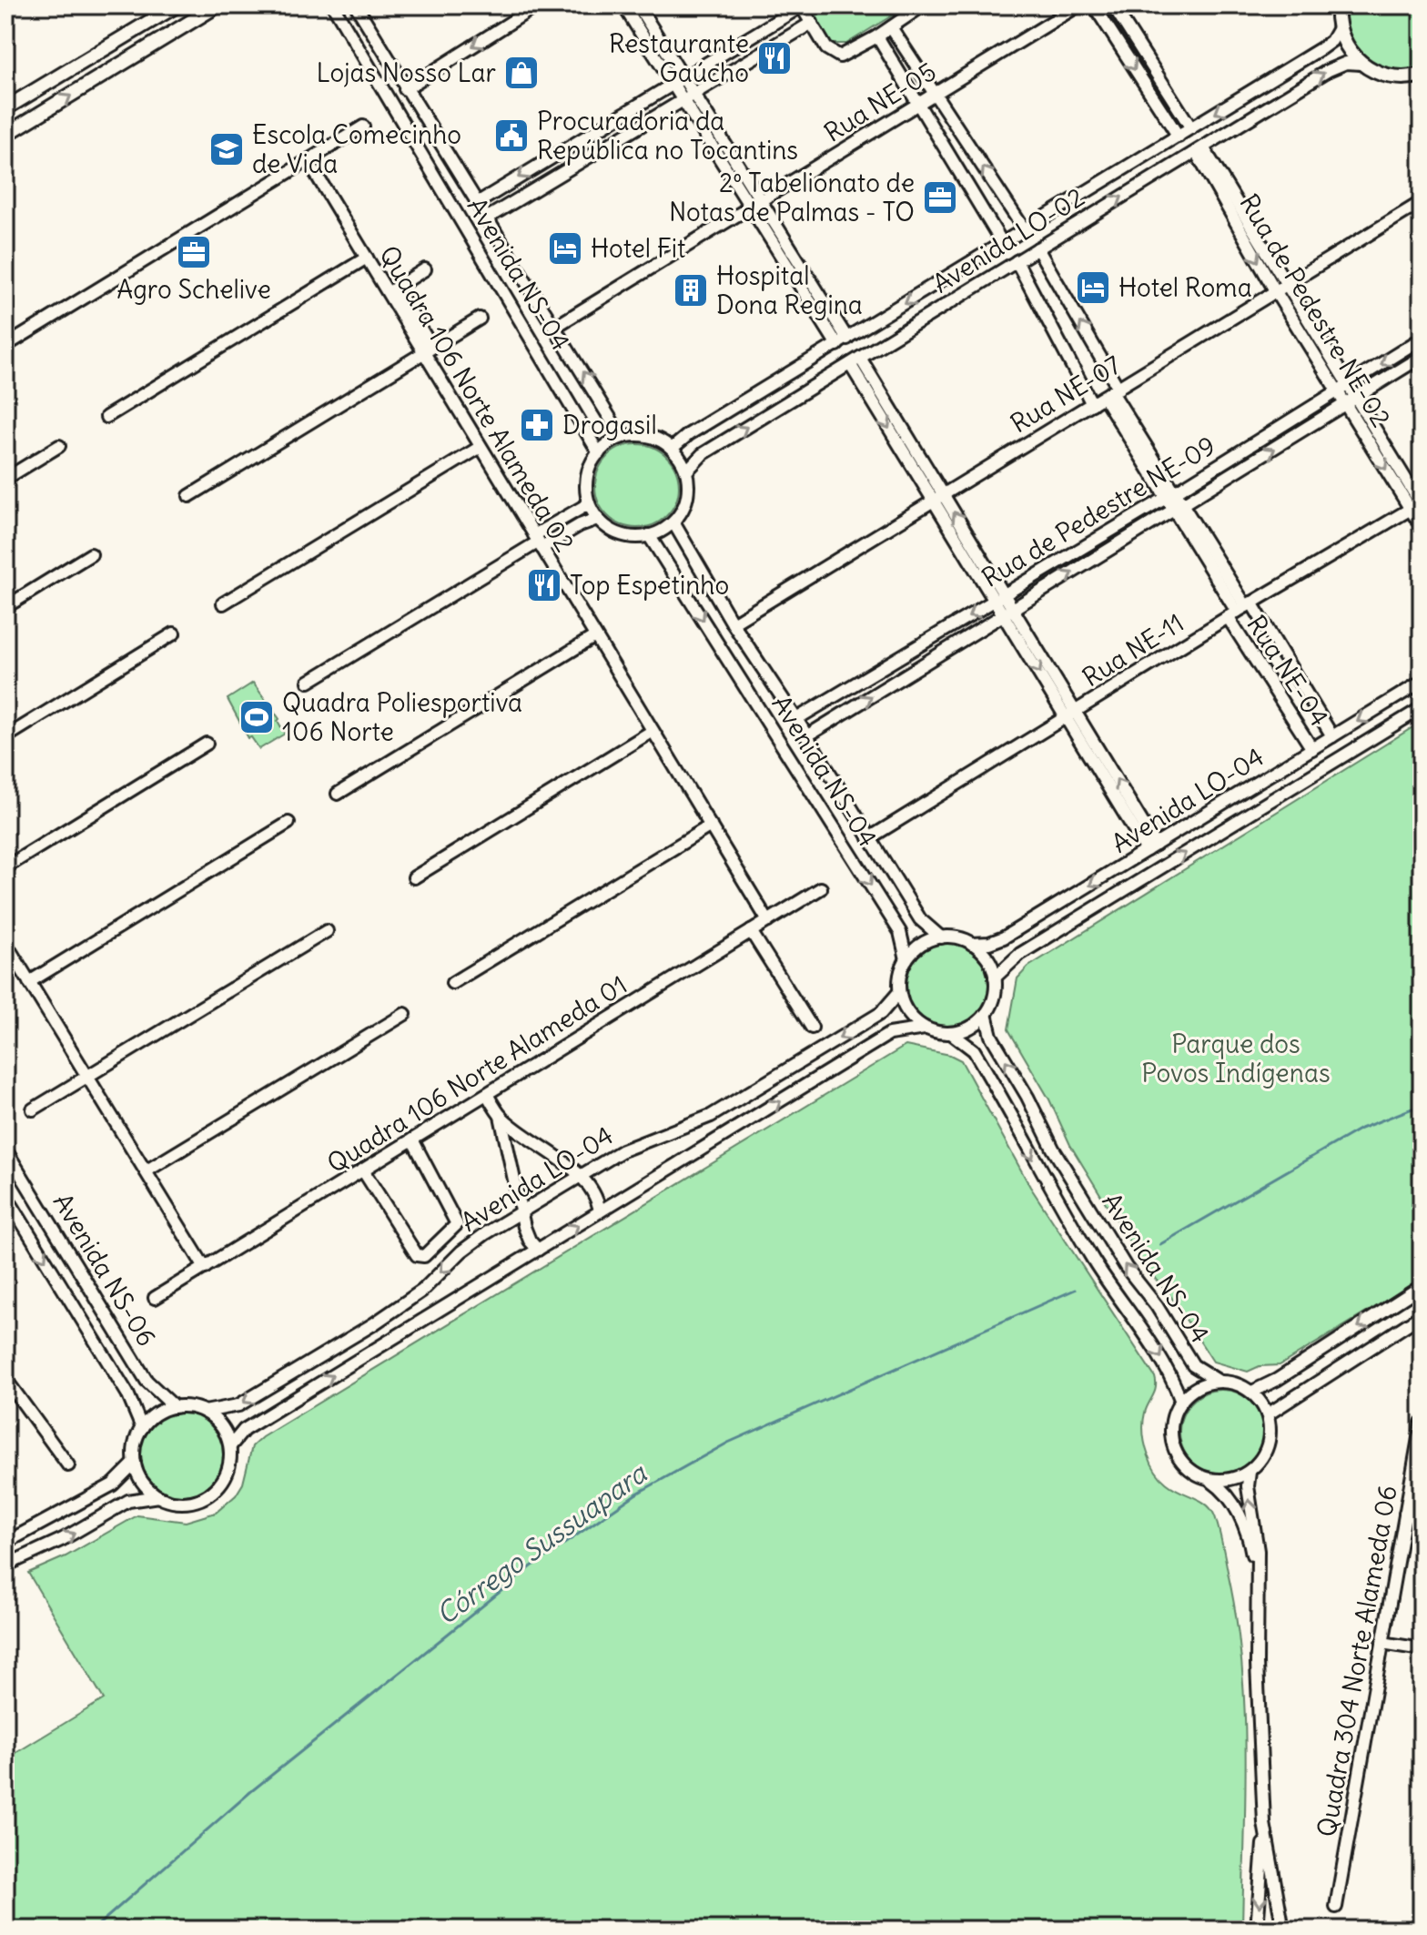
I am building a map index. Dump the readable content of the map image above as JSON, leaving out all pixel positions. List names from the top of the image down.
{
  "streets": {
    "street": [
      "Rua NE-05",
      "Avenida LO-02",
      "Avenida NS-04",
      "Rua de Pedestre NE-02",
      "Rua NE-07",
      "Quadra 106 Norte Alameda 02",
      "Rua de Pedestre NE-09",
      "Rua NE-11",
      "Rua NE-04",
      "Avenida LO-04",
      "Quadra 106 Norte Alameda 01",
      "Avenida NS-06",
      "Quadra 304 Norte Alameda 06"
    ]
  },
  "crossings": [
    ["Rua NE-05", "Avenida NS-04"],
    ["Avenida LO-02", "Avenida NS-04"],
    ["Avenida LO-02", "Rua de Pedestre NE-02"],
    ["Avenida NS-04", "Rua NE-07"],
    ["Avenida NS-04", "Rua de Pedestre NE-09"],
    ["Avenida NS-04", "Rua NE-11"],
    ["Avenida NS-04", "Avenida LO-04"],
    ["Rua de Pedestre NE-02", "Rua NE-07"],
    ["Rua de Pedestre NE-02", "Rua de Pedestre NE-09"],
    ["Rua de Pedestre NE-02", "Rua NE-11"],
    ["Quadra 106 Norte Alameda 02", "Quadra 106 Norte Alameda 01"],
    ["Rua NE-11", "Rua NE-04"],
    ["Rua NE-04", "Avenida LO-04"],
    ["Avenida LO-04", "Avenida NS-06"]
  ],
  "water": ["Córrego Sussuapara"],
  "parks": ["Parque dos Povos Indígenas"],
  "places": {
    "restaurant": ["Restaurante Gaúcho", "Top Espetinho"],
    "shop": ["Lojas Nosso Lar"],
    "public building": ["Procuradoria da República no Tocantins"],
    "school or university": ["Escola Comecinho de Vida"],
    "office": ["2º Tabelionato de Notas de Palmas - TO", "Agro Schelive"],
    "hotel": ["Hotel Fit", "Hotel Roma"],
    "building": ["Hospital Dona Regina"],
    "pharmacy": ["Drogasil"],
    "sports": ["Quadra Poliesportiva 106 Norte"]
  }
}
